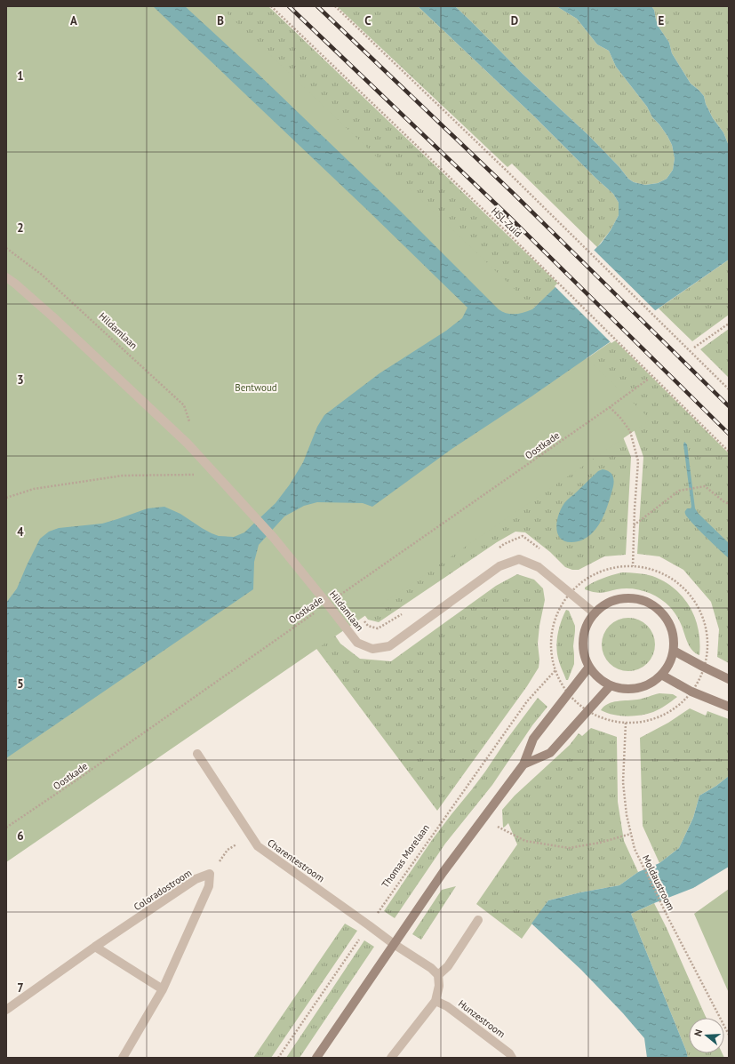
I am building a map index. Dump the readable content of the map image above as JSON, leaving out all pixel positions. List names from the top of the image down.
{
  "streets": {
    "street": [
      "Hildamlaan",
      "Charentestroom",
      "Coloradostroom",
      "Hunzestroom"
    ],
    "path": [
      "HSL-Zuid",
      "Oostkade",
      "Thomas Morelaan",
      "Moldaustroom"
    ]
  },
  "crossings": [
    ["Hildamlaan", "Oostkade"],
    ["Thomas Morelaan", "Charentestroom"]
  ],
  "parks": ["Bentwoud"],
  "north": "left",
  "grid": {
    "columns": [
      "A",
      "B",
      "C",
      "D",
      "E"
    ],
    "rows": [
      "1",
      "2",
      "3",
      "4",
      "5",
      "6",
      "7"
    ]
  }
}
